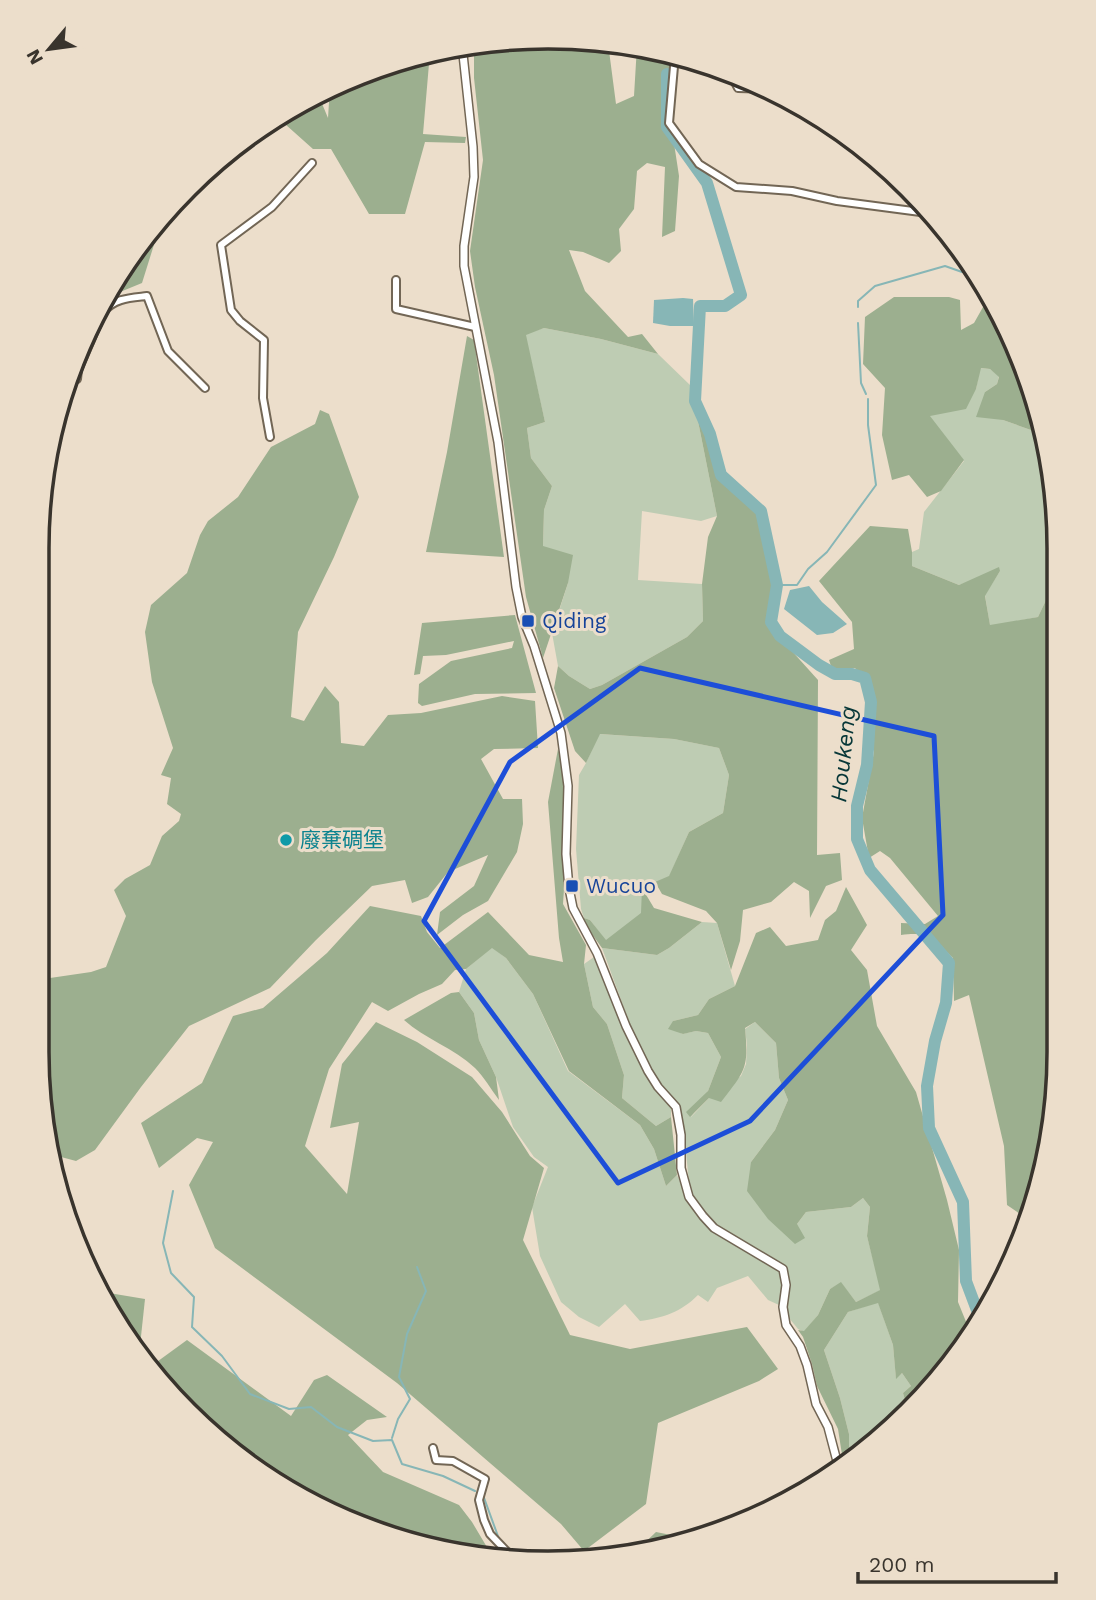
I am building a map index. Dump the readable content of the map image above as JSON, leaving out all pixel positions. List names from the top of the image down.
{
  "water": ["Houkeng"],
  "places": {
    "transit": ["Qiding", "Wucuo"],
    "other": ["廢棄碉堡"]
  },
  "scale_bar": "200 m",
  "north": "bottom left"
}
